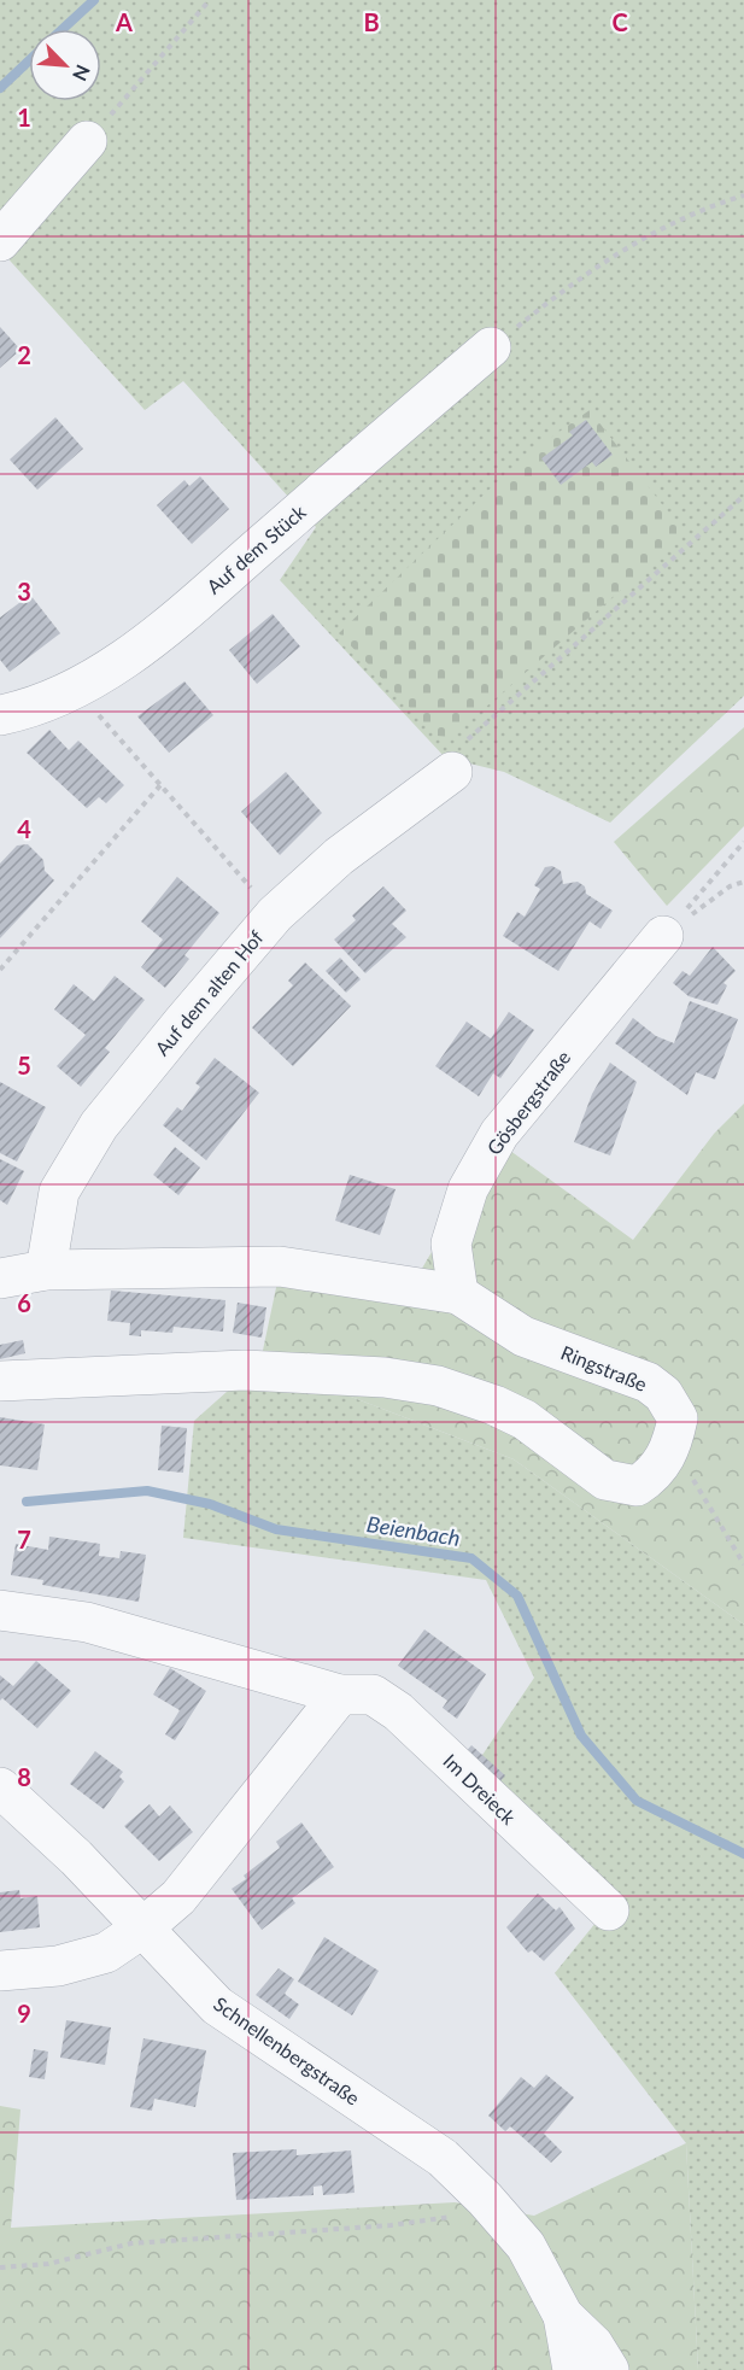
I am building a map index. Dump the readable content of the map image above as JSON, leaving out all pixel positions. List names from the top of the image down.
{
  "streets": {
    "street": [
      "Auf dem Stück",
      "Auf dem alten Hof",
      "Gösbergstraße",
      "Ringstraße",
      "Im Dreieck",
      "Schnellenbergstraße"
    ]
  },
  "crossings": [
    ["Auf dem alten Hof", "Ringstraße"],
    ["Gösbergstraße", "Ringstraße"]
  ],
  "water": ["Beienbach"],
  "north": "bottom right",
  "grid": {
    "columns": ["A", "B", "C"],
    "rows": [
      "1",
      "2",
      "3",
      "4",
      "5",
      "6",
      "7",
      "8",
      "9"
    ]
  }
}
